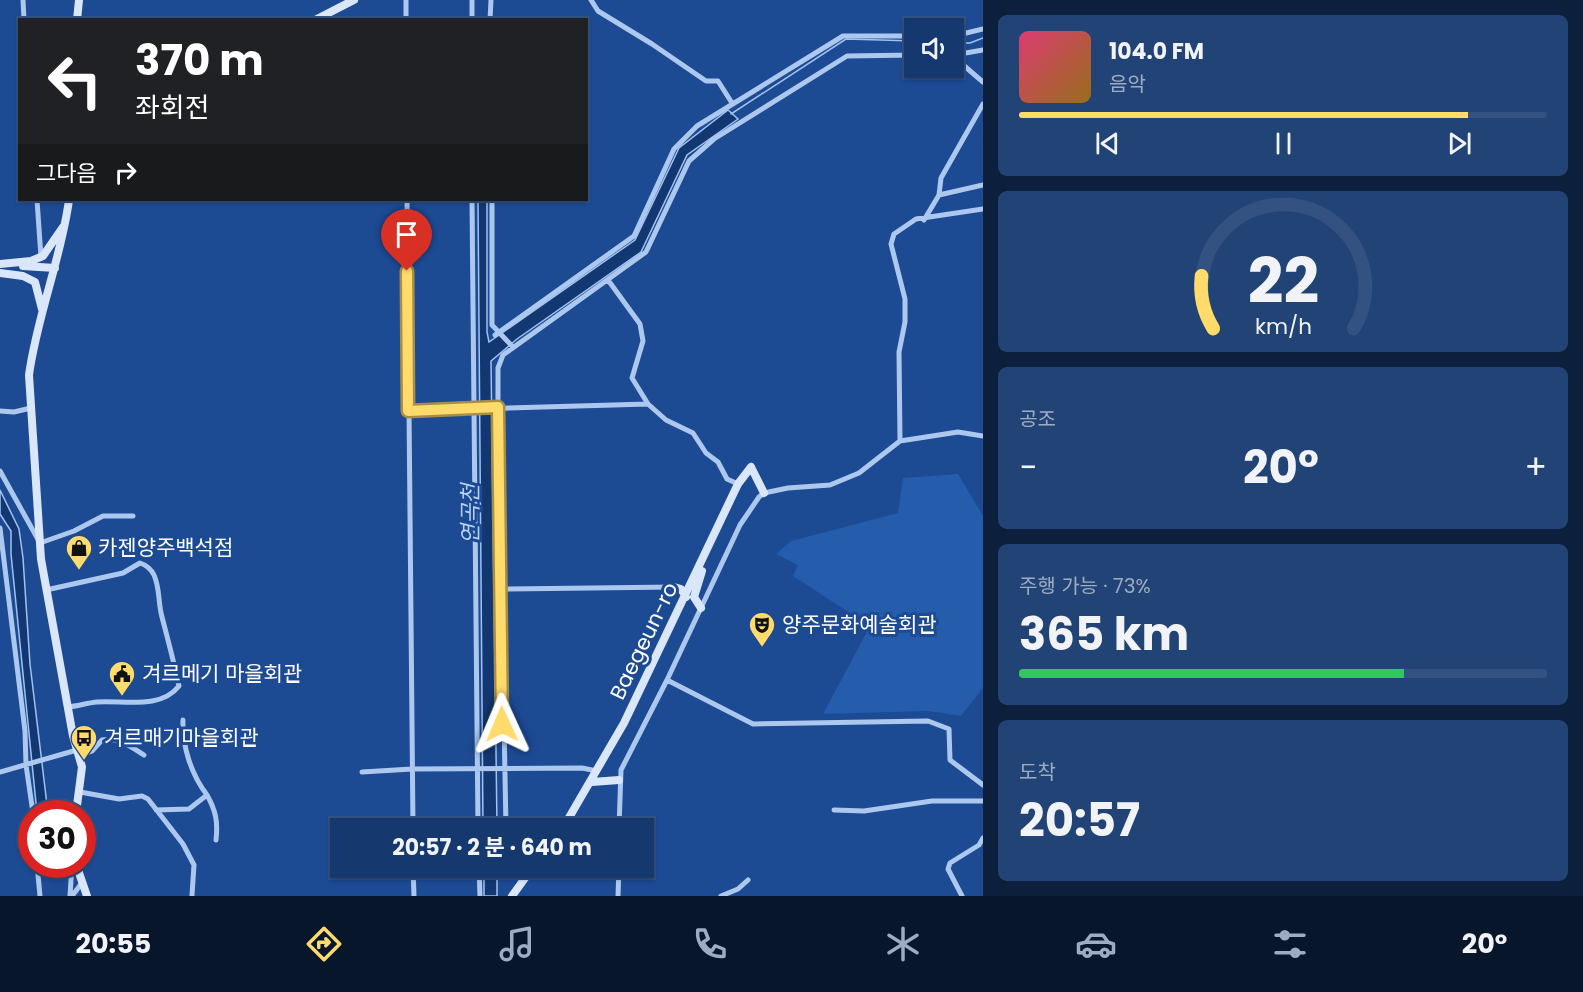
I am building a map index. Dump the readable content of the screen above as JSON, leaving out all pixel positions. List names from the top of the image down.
{
  "streets": {
    "main road": ["Baegeun-ro"]
  },
  "water": ["연곡천"],
  "places": {
    "shop": ["카젠양주백석점"],
    "theatre": ["양주문화예술회관"],
    "public building": ["겨르메기 마을회관"],
    "bus stop": ["겨르매기마을회관"]
  },
  "page": {
    "turn": ["370 m", "좌회전"],
    "song": ["104.0 FM", "음악"],
    "then": "그다음",
    "tile": [
      "공조",
      ["주행 가능 · 73%", "365 km"],
      ["도착", "20:57"]
    ],
    "heat": ["−", "20°", "+"],
    "limit": "30",
    "trip": "20:57 · 2 분 · 640 m",
    "tabs": ["20:55", "20°"],
    "gauge": ["22", "km/h"]
  }
}
